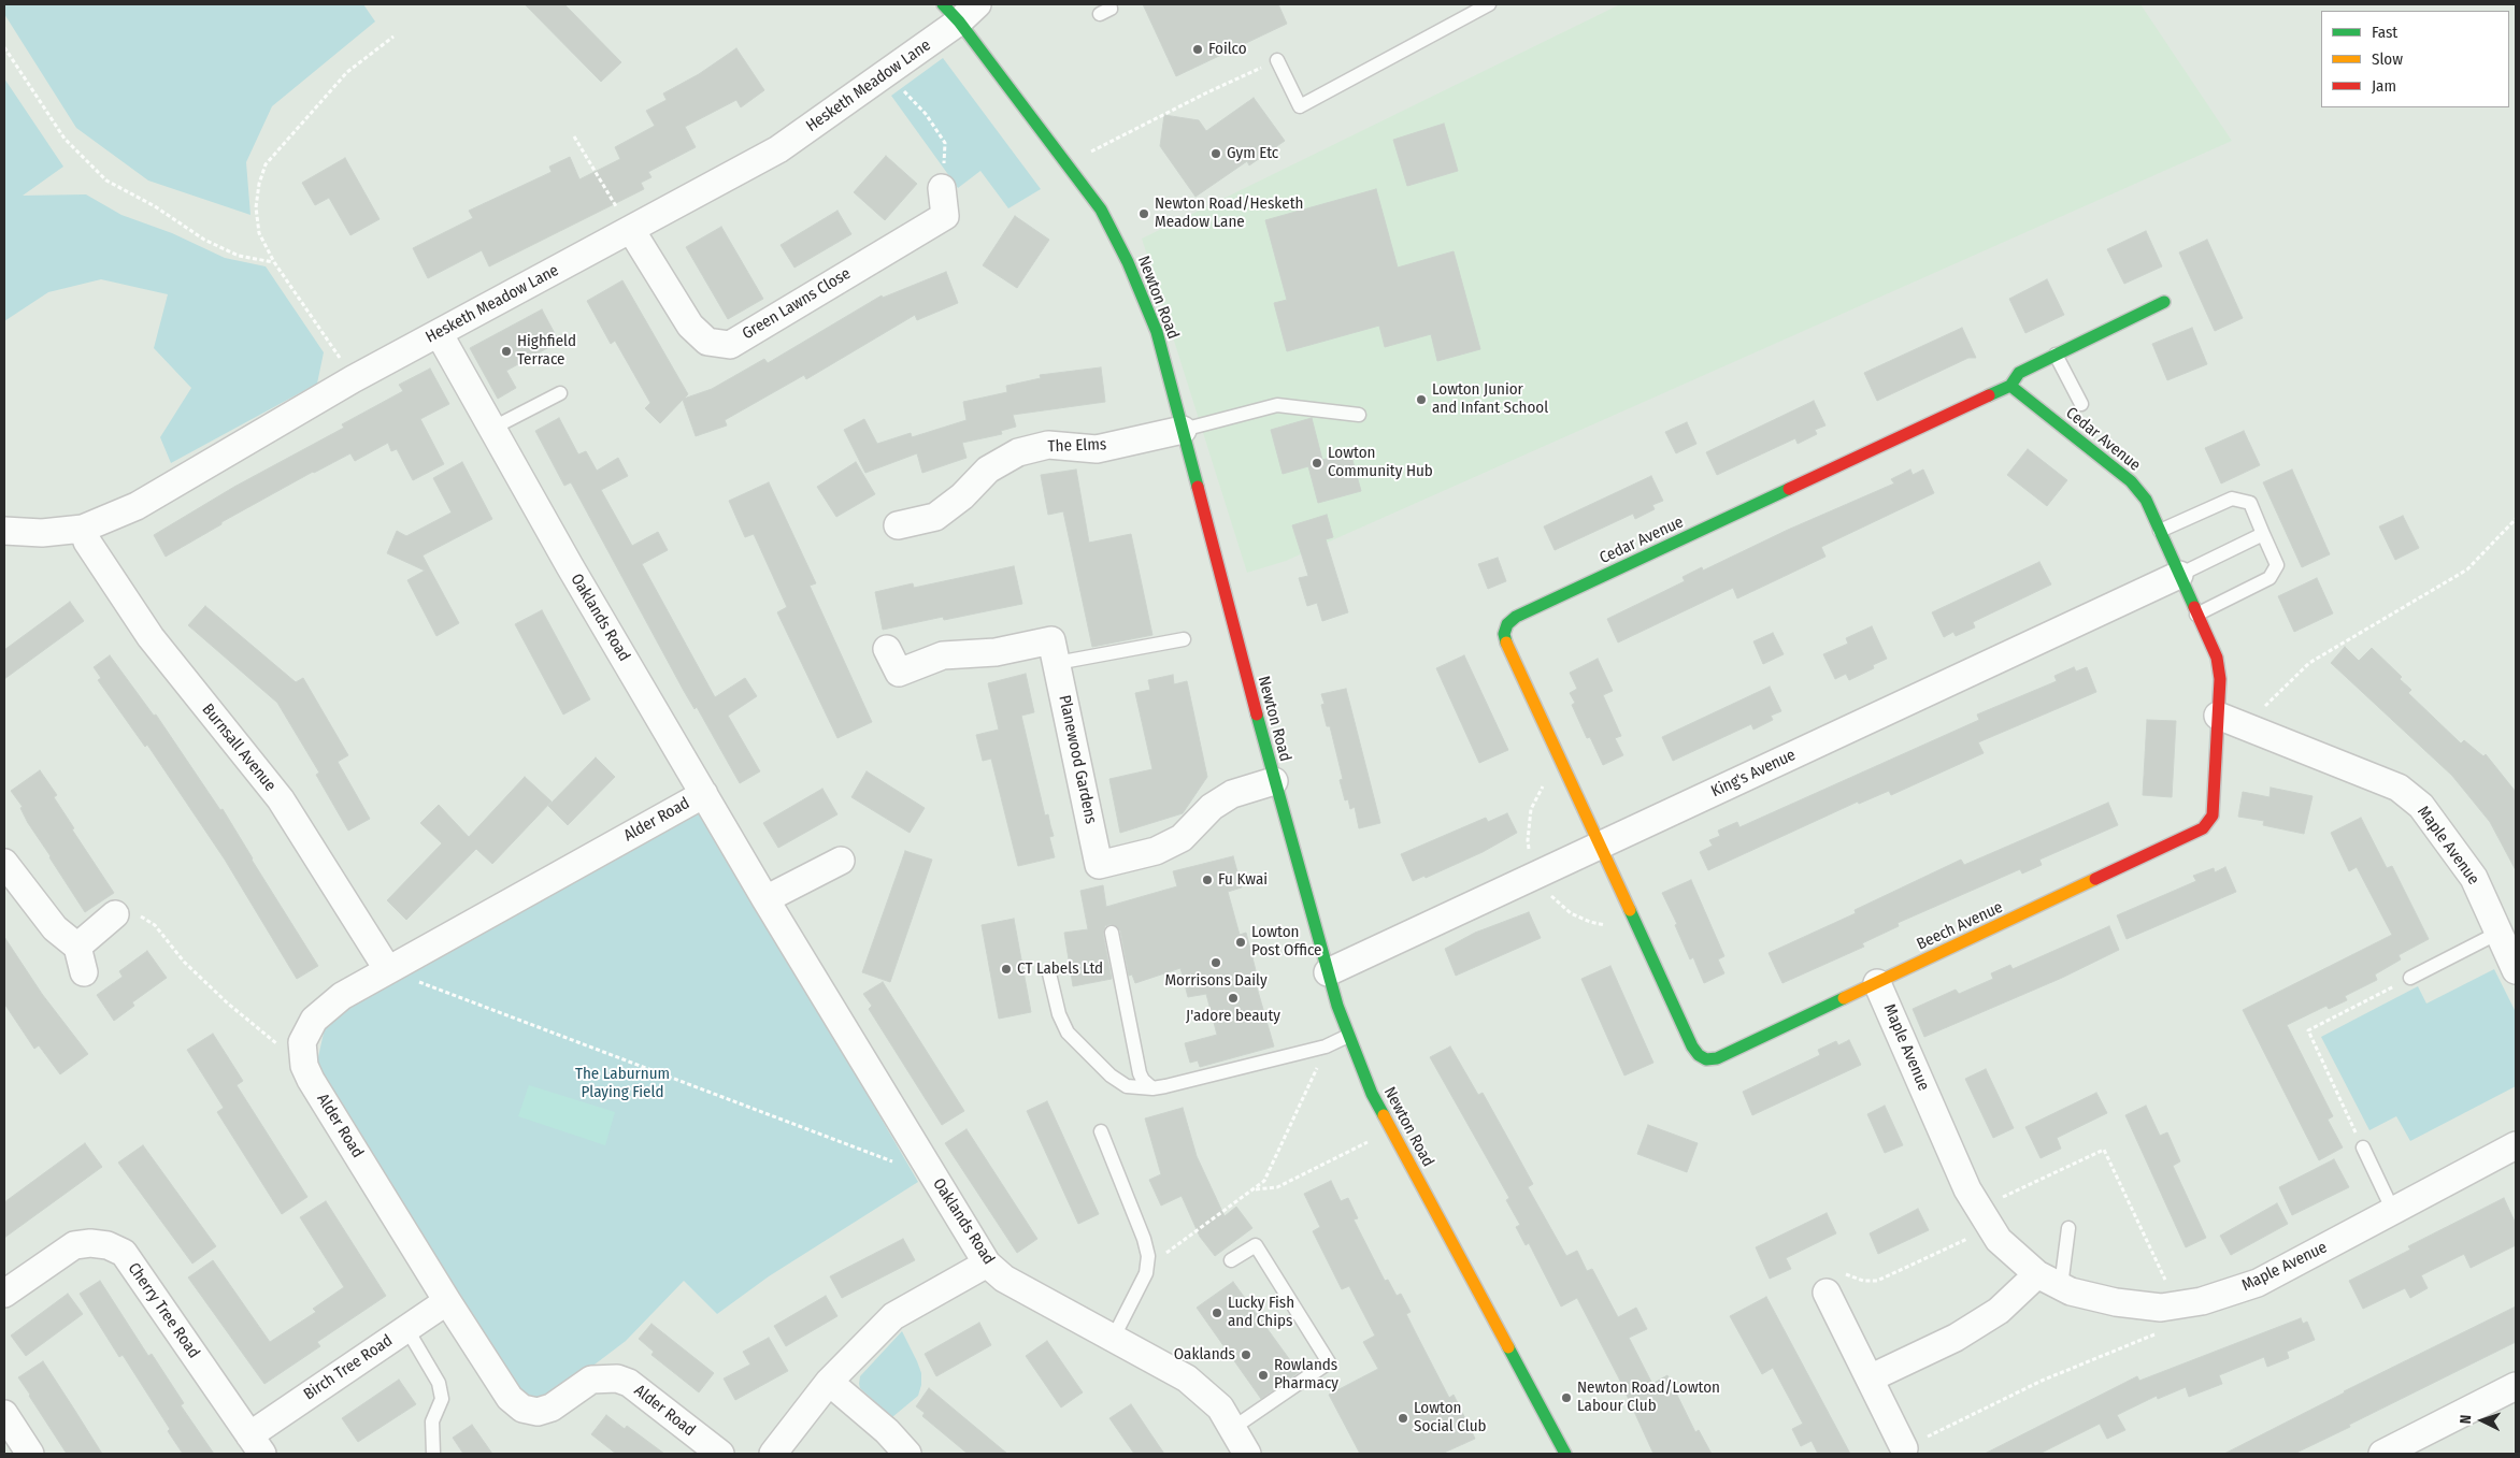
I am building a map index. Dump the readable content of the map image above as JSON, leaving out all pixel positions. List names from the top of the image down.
{
  "streets": {
    "street": [
      "Hesketh Meadow Lane",
      "Newton Road",
      "Green Lawns Close",
      "Cedar Avenue",
      "The Elms",
      "Oaklands Road",
      "Burnsall Avenue",
      "Planewood Gardens",
      "King's Avenue",
      "Alder Road",
      "Maple Avenue",
      "Beech Avenue",
      "Cherry Tree Road",
      "Birch Tree Road"
    ]
  },
  "crossings": [
    ["Hesketh Meadow Lane", "Newton Road"],
    ["Hesketh Meadow Lane", "Green Lawns Close"],
    ["Hesketh Meadow Lane", "Oaklands Road"],
    ["Hesketh Meadow Lane", "Burnsall Avenue"],
    ["Newton Road", "The Elms"],
    ["Newton Road", "Planewood Gardens"],
    ["Newton Road", "King's Avenue"],
    ["Cedar Avenue", "King's Avenue"],
    ["Cedar Avenue", "Beech Avenue"],
    ["Oaklands Road", "Alder Road"],
    ["Burnsall Avenue", "Alder Road"],
    ["King's Avenue", "Beech Avenue"],
    ["Alder Road", "Birch Tree Road"],
    ["Maple Avenue", "Beech Avenue"],
    ["Cherry Tree Road", "Birch Tree Road"]
  ],
  "parks": ["The Laburnum Playing Field"],
  "places": [
    "Foilco",
    "Gym Etc",
    "Newton Road/Hesketh Meadow Lane",
    "Highfield Terrace",
    "Lowton Junior and Infant School",
    "Lowton Community Hub",
    "Fu Kwai",
    "Lowton Post Office",
    "Morrisons Daily",
    "CT Labels Ltd",
    "J'adore beauty",
    "Lucky Fish and Chips",
    "Oaklands",
    "Rowlands Pharmacy",
    "Newton Road/Lowton Labour Club",
    "Lowton Social Club"
  ],
  "legend": ["Fast", "Slow", "Jam"],
  "north": "left"
}
